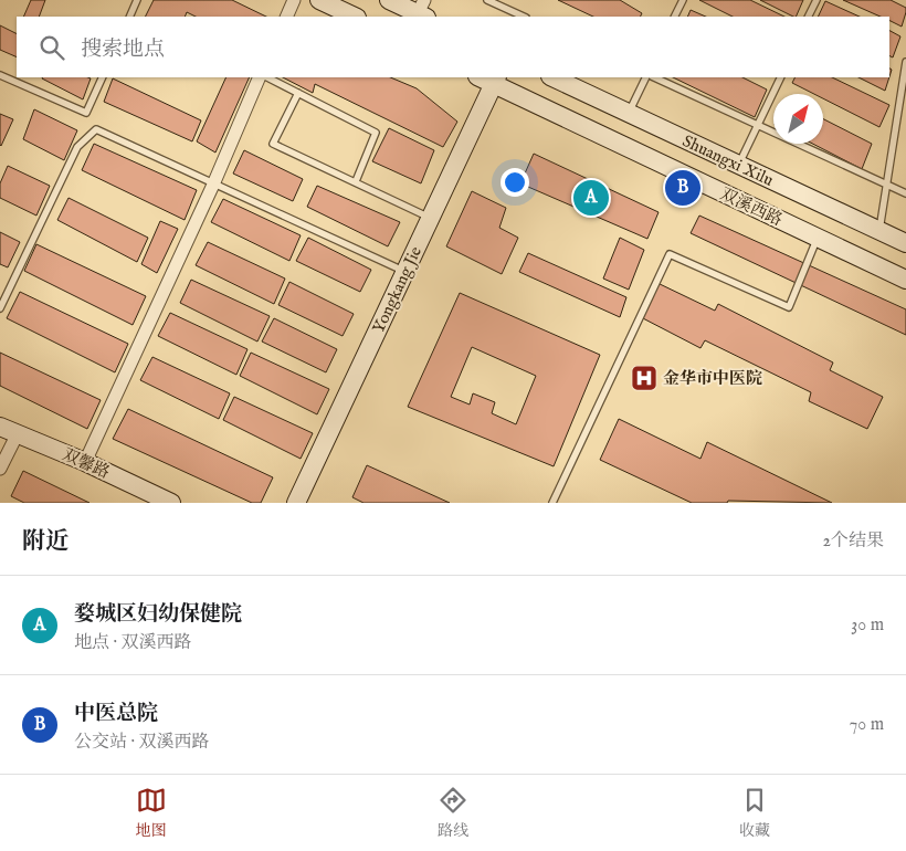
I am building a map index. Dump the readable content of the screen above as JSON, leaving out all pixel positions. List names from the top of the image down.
{
  "streets": {
    "main road": [
      "Shuangxi Xilu",
      "双溪西路",
      "Yongkang Jie",
      "双馨路"
    ]
  },
  "crossings": [
    ["双溪西路", "Yongkang Jie"]
  ],
  "places": {
    "hospital": ["金华市中医院"]
  },
  "north": "top right",
  "page": {
    "search": "搜索地点",
    "pins": ["B", "A"],
    "heading": ["附近", "2个结果"],
    "list": [
      {
        "mark": "A",
        "name": "婺城区妇幼保健院",
        "note": "地点 · 双溪西路",
        "value": "30 m"
      },
      {
        "mark": "B",
        "name": "中医总院",
        "note": "公交站 · 双溪西路",
        "value": "70 m"
      }
    ],
    "nav": ["地图", "路线", "收藏"]
  }
}
